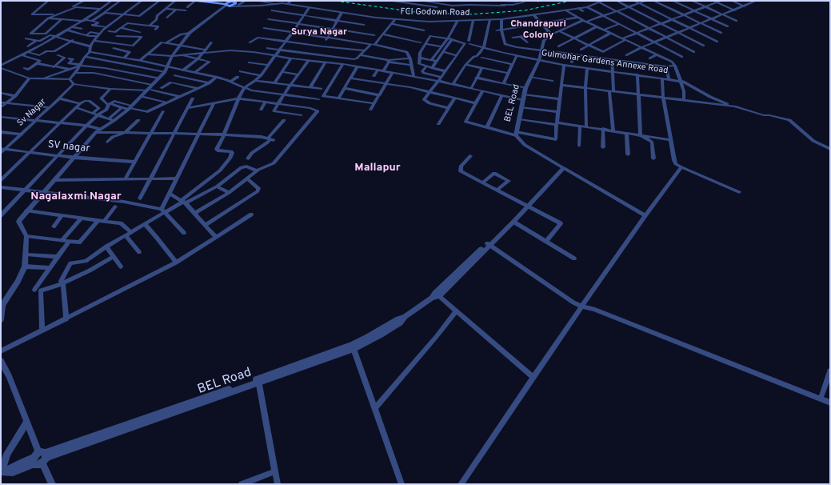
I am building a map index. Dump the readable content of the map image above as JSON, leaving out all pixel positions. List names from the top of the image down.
{
  "streets": {
    "street": [
      "FCI Godown Road",
      "Gulmohar Gardens Annexe Road",
      "BEL Road",
      "Sv Nagar",
      "SV nagar"
    ]
  },
  "crossings": [
    ["FCI Godown Road", "Gulmohar Gardens Annexe Road"],
    ["Gulmohar Gardens Annexe Road", "BEL Road"],
    ["Sv Nagar", "SV nagar"]
  ],
  "districts": [
    "Chandrapuri Colony",
    "Surya Nagar",
    "Mallapur",
    "Nagalaxmi Nagar"
  ]
}
